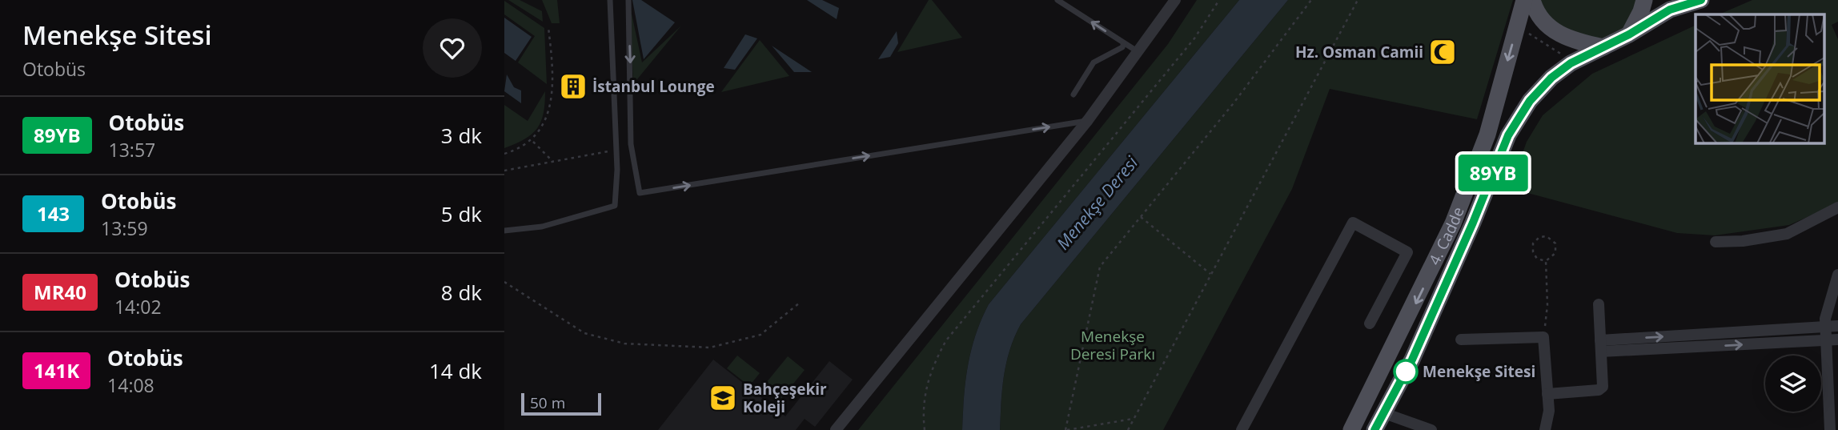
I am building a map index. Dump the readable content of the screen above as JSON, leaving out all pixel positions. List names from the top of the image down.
{
  "streets": {
    "main road": ["4. Cadde"]
  },
  "water": ["Menekşe Deresi"],
  "parks": ["Menekşe Deresi Parkı"],
  "places": {
    "mosque": ["Hz. Osman Camii"],
    "building": ["İstanbul Lounge"],
    "other": ["Menekşe Sitesi"],
    "school or university": ["Bahçeşekir Koleji"]
  },
  "lines": ["bus line 89YB"],
  "scale_bar": "50 m",
  "page": {
    "heading": ["Menekşe Sitesi", "Otobüs"],
    "on_map": "89YB",
    "list": [
      {
        "mark": "89YB",
        "name": "Otobüs",
        "note": "13:57",
        "value": "3 dk"
      },
      {
        "mark": "143",
        "name": "Otobüs",
        "note": "13:59",
        "value": "5 dk"
      },
      {
        "mark": "MR40",
        "name": "Otobüs",
        "note": "14:02",
        "value": "8 dk"
      },
      {
        "mark": "141K",
        "name": "Otobüs",
        "note": "14:08",
        "value": "14 dk"
      }
    ],
    "scale": "50 m"
  }
}
